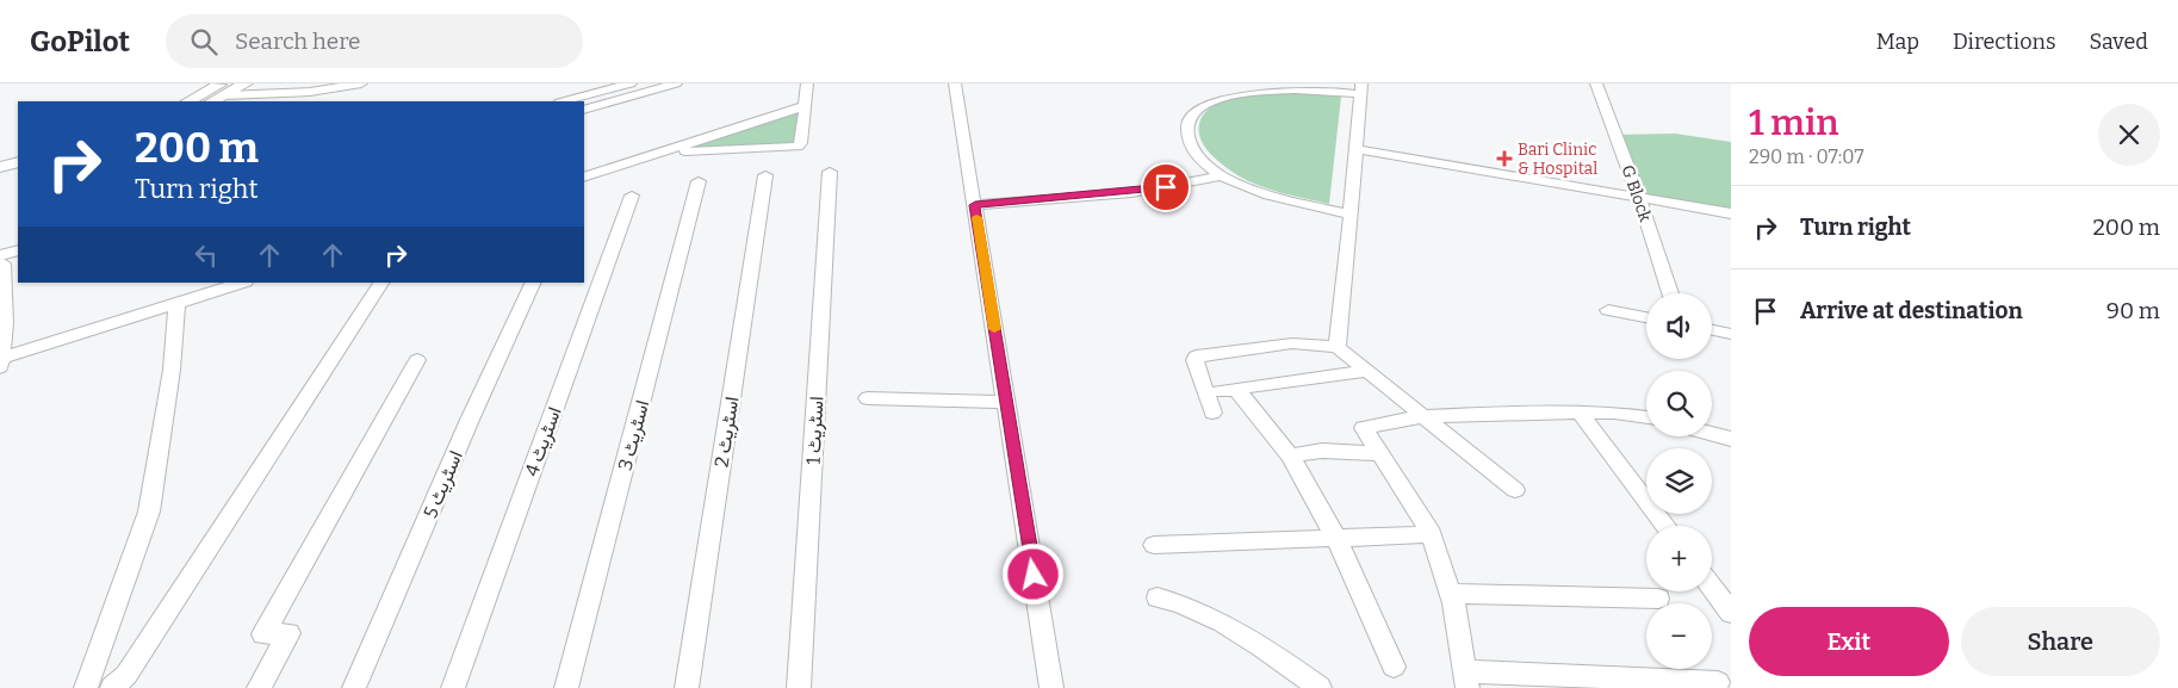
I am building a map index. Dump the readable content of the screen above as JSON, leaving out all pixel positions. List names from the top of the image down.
{
  "streets": {
    "street": [
      "G Block",
      "اسٹریٹ 1",
      "اسٹریٹ 2",
      "اسٹریٹ 3",
      "اسٹریٹ 4",
      "اسٹریٹ 5"
    ]
  },
  "places": {
    "health": ["Bari Clinic & Hospital"]
  },
  "page": {
    "header": "GoPilot",
    "search": "Search here",
    "nav": ["Map", "Directions", "Saved"],
    "heading": ["1 min", "290 m · 07:07"],
    "turn": ["200 m", "Turn right"],
    "list": [
      {
        "name": "Turn right",
        "value": "200 m"
      },
      {
        "name": "Arrive at destination",
        "value": "90 m"
      }
    ],
    "map_buttons": ["+", "−"],
    "buttons": ["Exit", "Share"]
  }
}
